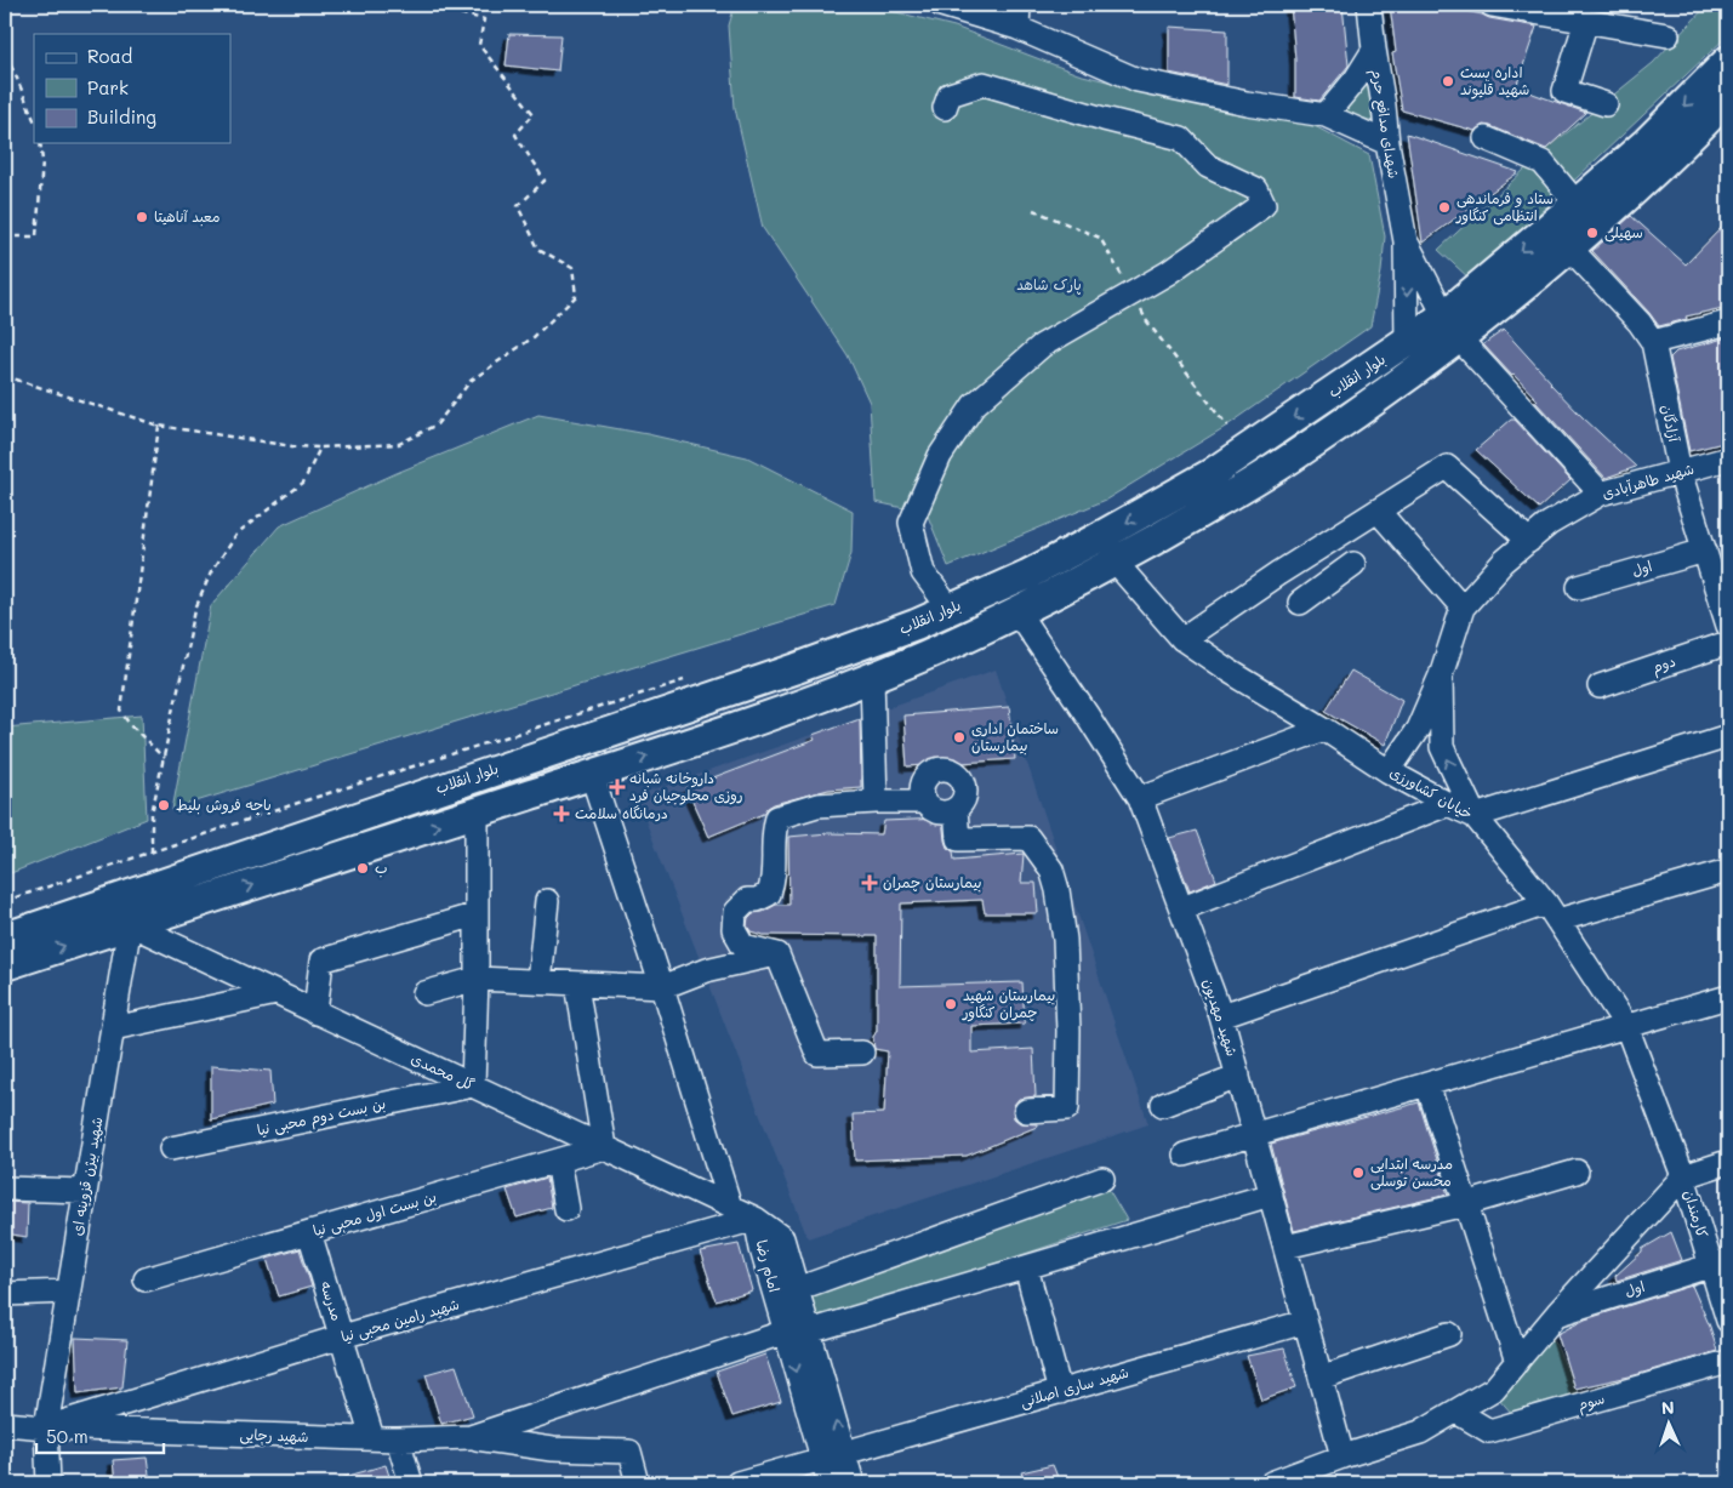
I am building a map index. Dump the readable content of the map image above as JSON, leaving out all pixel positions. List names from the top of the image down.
{
  "streets": {
    "main road": ["بلوار انقلاب"],
    "street": [
      "شهدای مدافع حرم",
      "آزادگان",
      "شهید طاهرآبادی",
      "اول",
      "دوم",
      "خیابان کشاورزی",
      "شهید مهدیون",
      "گل محمدی",
      "بن بست دوم محبی نیا",
      "شهید بیژن قزوینه ای",
      "بن بست اول محبی نیا",
      "کارمندان",
      "امام رضا",
      "مدرسه",
      "شهید رامین محبی نیا",
      "شهید ساری اصلانی",
      "سوم",
      "شهید رجایی"
    ]
  },
  "crossings": [
    ["بلوار انقلاب", "آزادگان"],
    ["بلوار انقلاب", "خیابان کشاورزی"],
    ["بلوار انقلاب", "شهید مهدیون"],
    ["بلوار انقلاب", "گل محمدی"],
    ["بلوار انقلاب", "شهید بیژن قزوینه ای"],
    ["آزادگان", "شهید طاهرآبادی"],
    ["آزادگان", "اول"],
    ["اول", "کارمندان"],
    ["خیابان کشاورزی", "کارمندان"],
    ["شهید مهدیون", "شهید ساری اصلانی"],
    ["گل محمدی", "بن بست دوم محبی نیا"],
    ["گل محمدی", "شهید بیژن قزوینه ای"],
    ["گل محمدی", "بن بست اول محبی نیا"],
    ["گل محمدی", "امام رضا"],
    ["گل محمدی", "شهید رامین محبی نیا"],
    ["شهید بیژن قزوینه ای", "شهید رامین محبی نیا"],
    ["شهید بیژن قزوینه ای", "شهید رجایی"],
    ["بن بست اول محبی نیا", "مدرسه"],
    ["امام رضا", "شهید رامین محبی نیا"],
    ["امام رضا", "شهید ساری اصلانی"],
    ["مدرسه", "شهید رامین محبی نیا"],
    ["مدرسه", "شهید رجایی"],
    ["شهید رامین محبی نیا", "شهید رجایی"]
  ],
  "parks": ["پارک شاهد"],
  "places": {
    "other": [
      "اداره پست شهید قلیوند",
      "ستاد و فرماندهی انتظامی کنگاور",
      "معبد آناهیتا",
      "سهیلی",
      "ساختمان اداری بیمارستان",
      "باجه فروش بلیط",
      "ب",
      "بیمارستان شهید چمران کنگاور",
      "مدرسه ابتدایی محسن توسلی"
    ],
    "health": ["داروخانه شبانه روزی محلوجیان فرد", "درمانگاه سلامت", "بیمارستان چمران"]
  },
  "legend": ["Road", "Park", "Building"],
  "scale_bar": "50 m",
  "north": "top"
}
